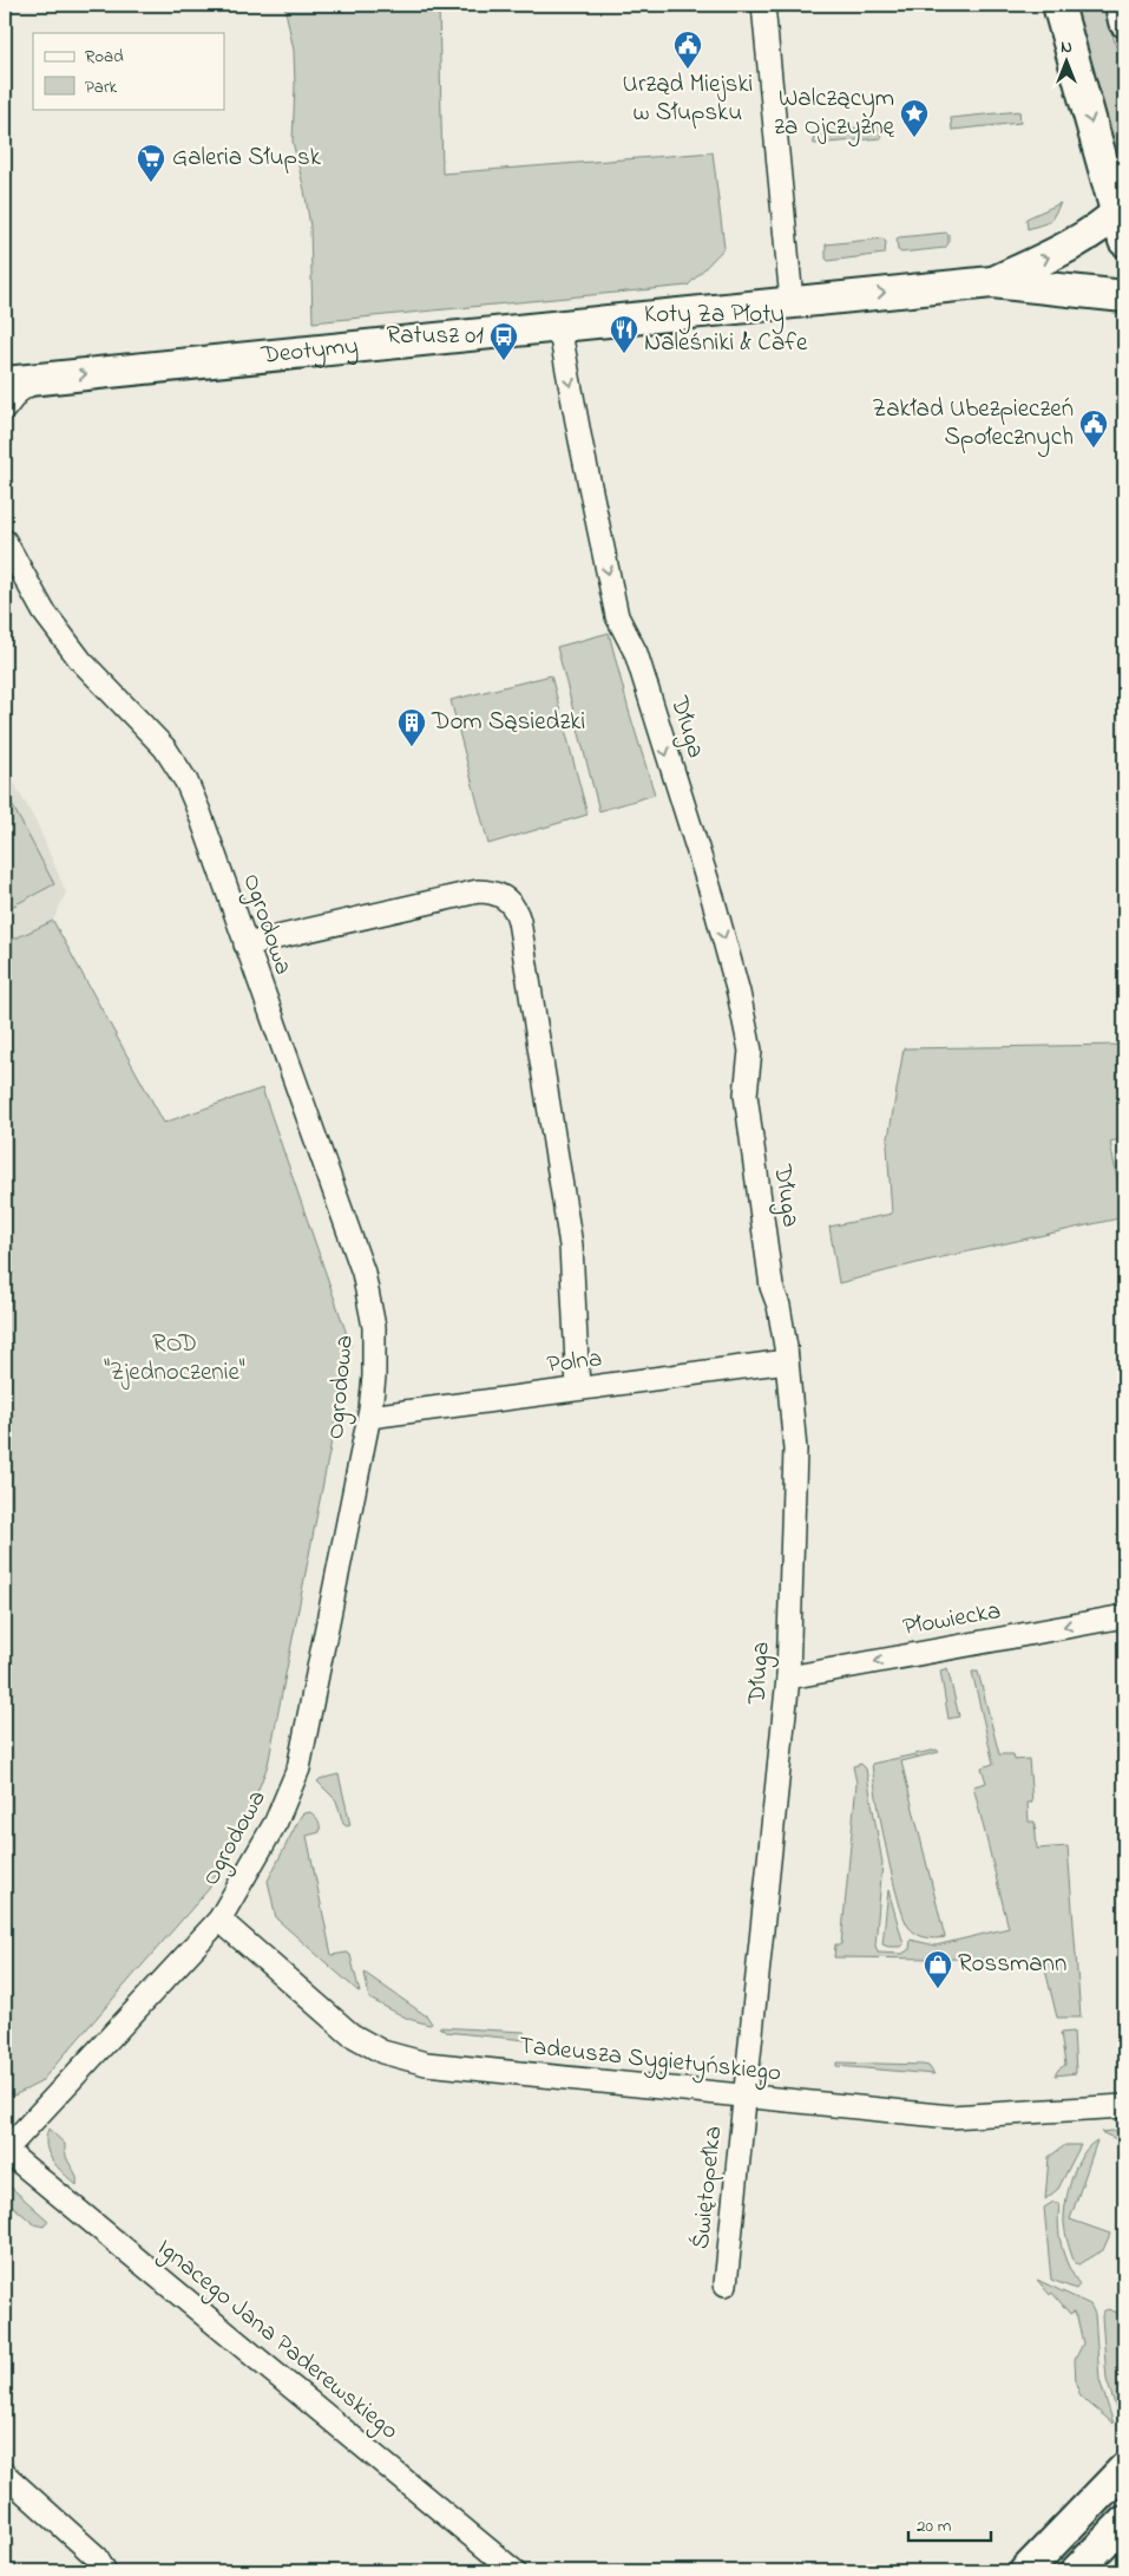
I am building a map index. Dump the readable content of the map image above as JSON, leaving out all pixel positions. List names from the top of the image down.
{
  "streets": {
    "street": [
      "Deotymy",
      "Długa",
      "Ogrodowa",
      "Polna",
      "Płowiecka",
      "Tadeusza Sygietyńskiego",
      "Świętopełka",
      "Ignacego Jana Paderewskiego"
    ]
  },
  "crossings": [
    ["Deotymy", "Długa"],
    ["Długa", "Polna"],
    ["Długa", "Płowiecka"],
    ["Długa", "Tadeusza Sygietyńskiego"],
    ["Długa", "Świętopełka"],
    ["Ogrodowa", "Polna"],
    ["Ogrodowa", "Tadeusza Sygietyńskiego"],
    ["Ogrodowa", "Ignacego Jana Paderewskiego"],
    ["Tadeusza Sygietyńskiego", "Świętopełka"]
  ],
  "one_way": ["Deotymy", "Długa", "Płowiecka"],
  "parks": ["ROD \"Zjednoczenie\""],
  "places": {
    "public building": ["Urząd Miejski w Słupsku", "Zakład Ubezpieczeń Społecznych"],
    "place": ["Walczącym za Ojczyznę"],
    "supermarket": ["Galeria Słupsk"],
    "restaurant": ["Koty Za Płoty Naleśniki & Cafe"],
    "bus stop": ["Ratusz 01"],
    "building": ["Dom Sąsiedzki"],
    "shop": ["Rossmann"]
  },
  "legend": ["Road", "Park"],
  "scale_bar": "20 m",
  "north": "top"
}
